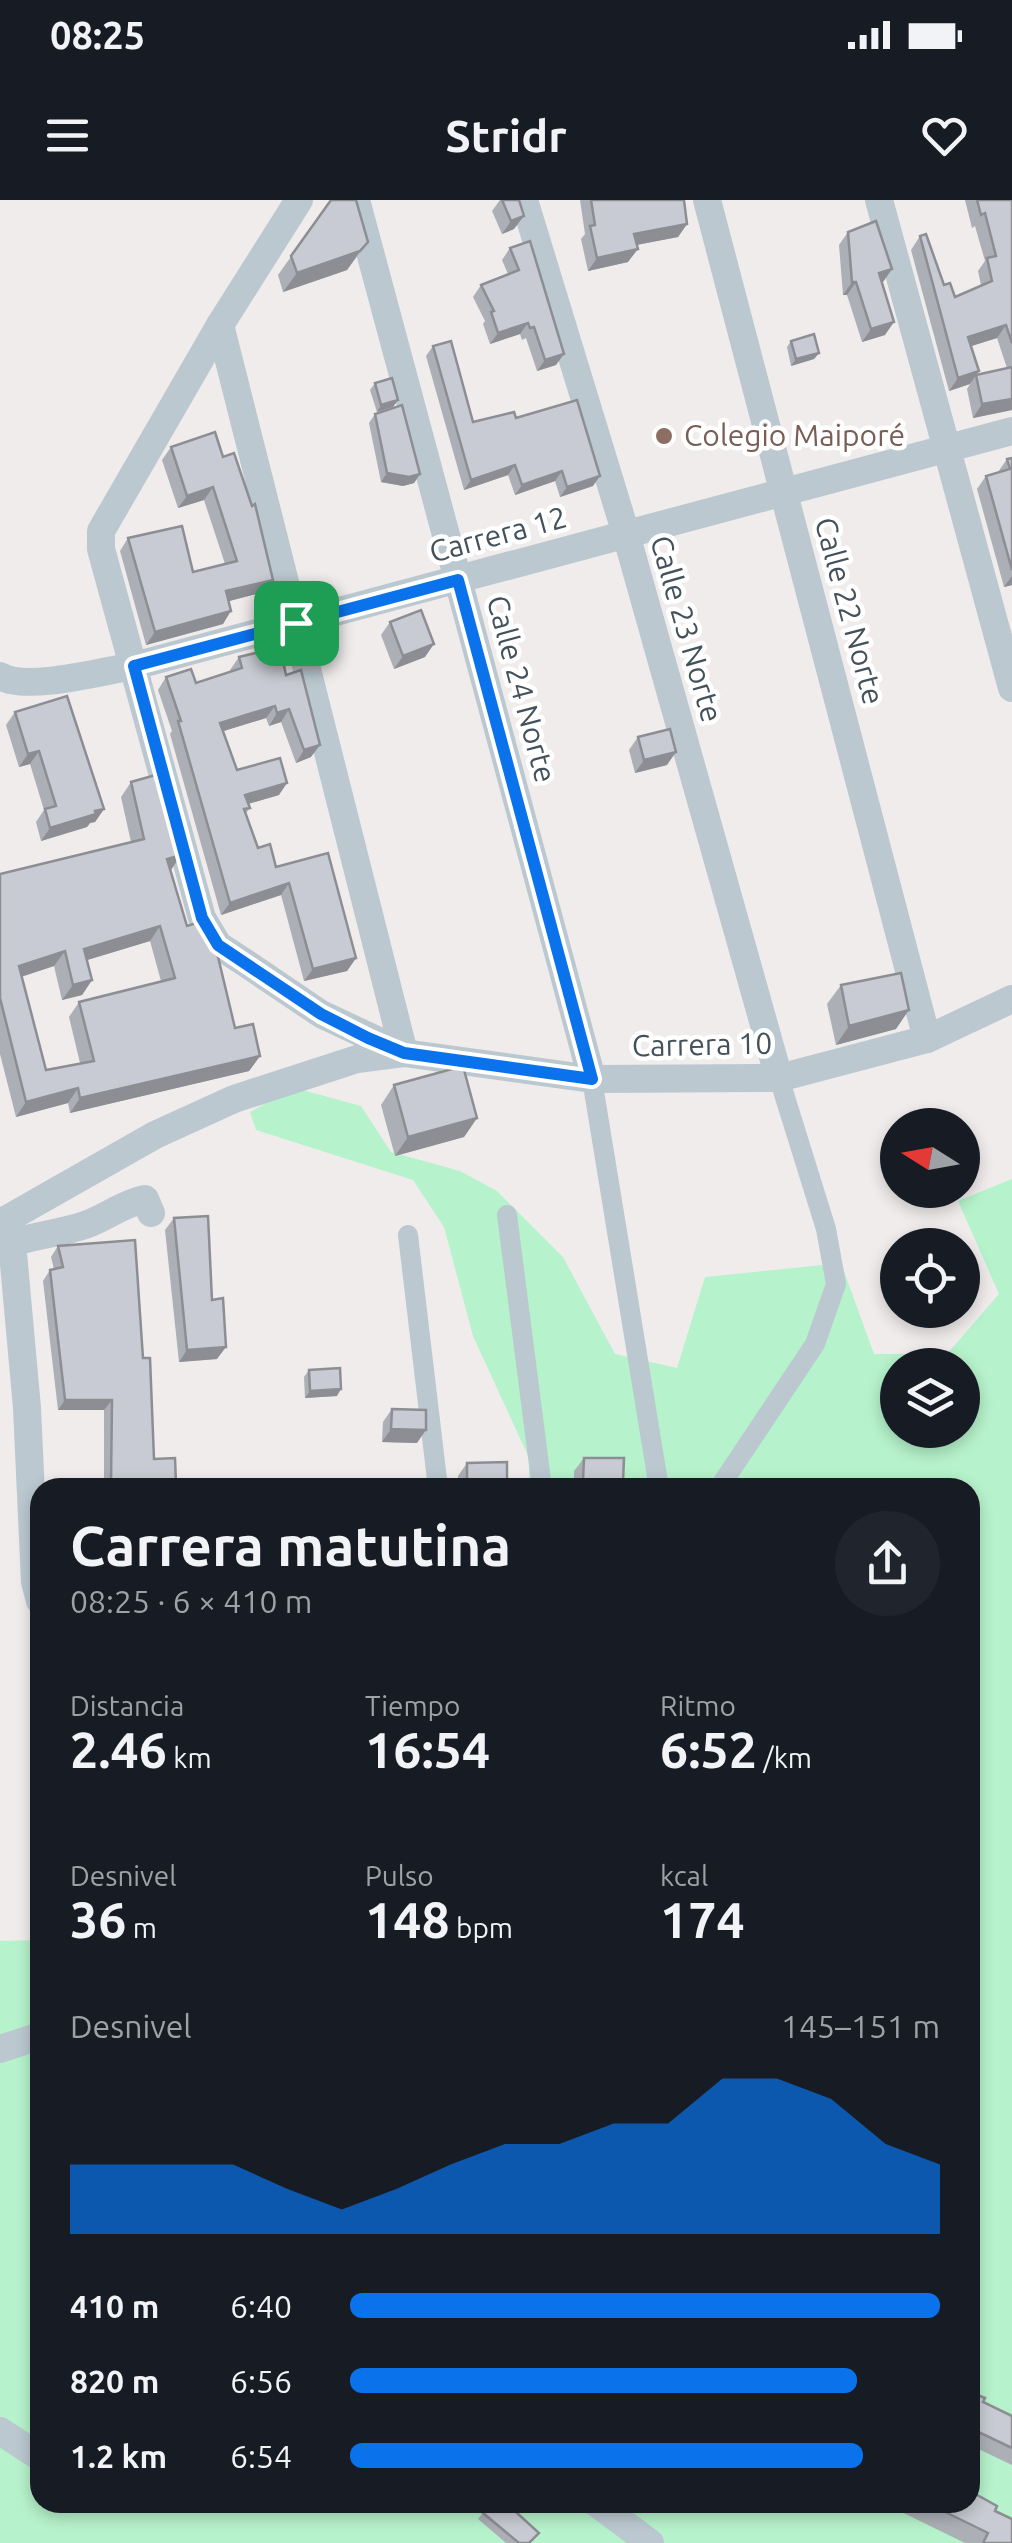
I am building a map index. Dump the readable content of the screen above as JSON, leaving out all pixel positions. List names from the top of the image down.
{
  "streets": {
    "street": [
      "Carrera 12",
      "Calle 22 Norte",
      "Calle 23 Norte",
      "Calle 24 Norte",
      "Carrera 10"
    ]
  },
  "crossings": [
    ["Carrera 12", "Calle 22 Norte"],
    ["Carrera 12", "Calle 23 Norte"],
    ["Carrera 12", "Calle 24 Norte"],
    ["Calle 22 Norte", "Carrera 10"],
    ["Calle 23 Norte", "Carrera 10"],
    ["Calle 24 Norte", "Carrera 10"]
  ],
  "places": ["Colegio Maiporé"],
  "north": "left",
  "page": {
    "status": "08:25",
    "header": "Stridr",
    "heading": ["Carrera matutina", "08:25 · 6 × 410 m"],
    "stats": [
      ["Distancia", "2.46 km"],
      ["Tiempo", "16:54"],
      ["Ritmo", "6:52 /km"],
      ["Desnivel", "36 m"],
      ["Pulso", "148 bpm"],
      ["kcal", "174"]
    ],
    "chart": ["Desnivel", "145–151 m"],
    "list": [
      {
        "name": "410 m",
        "note": "6:40"
      },
      {
        "name": "820 m",
        "note": "6:56"
      },
      {
        "name": "1.2 km",
        "note": "6:54"
      }
    ]
  }
}
